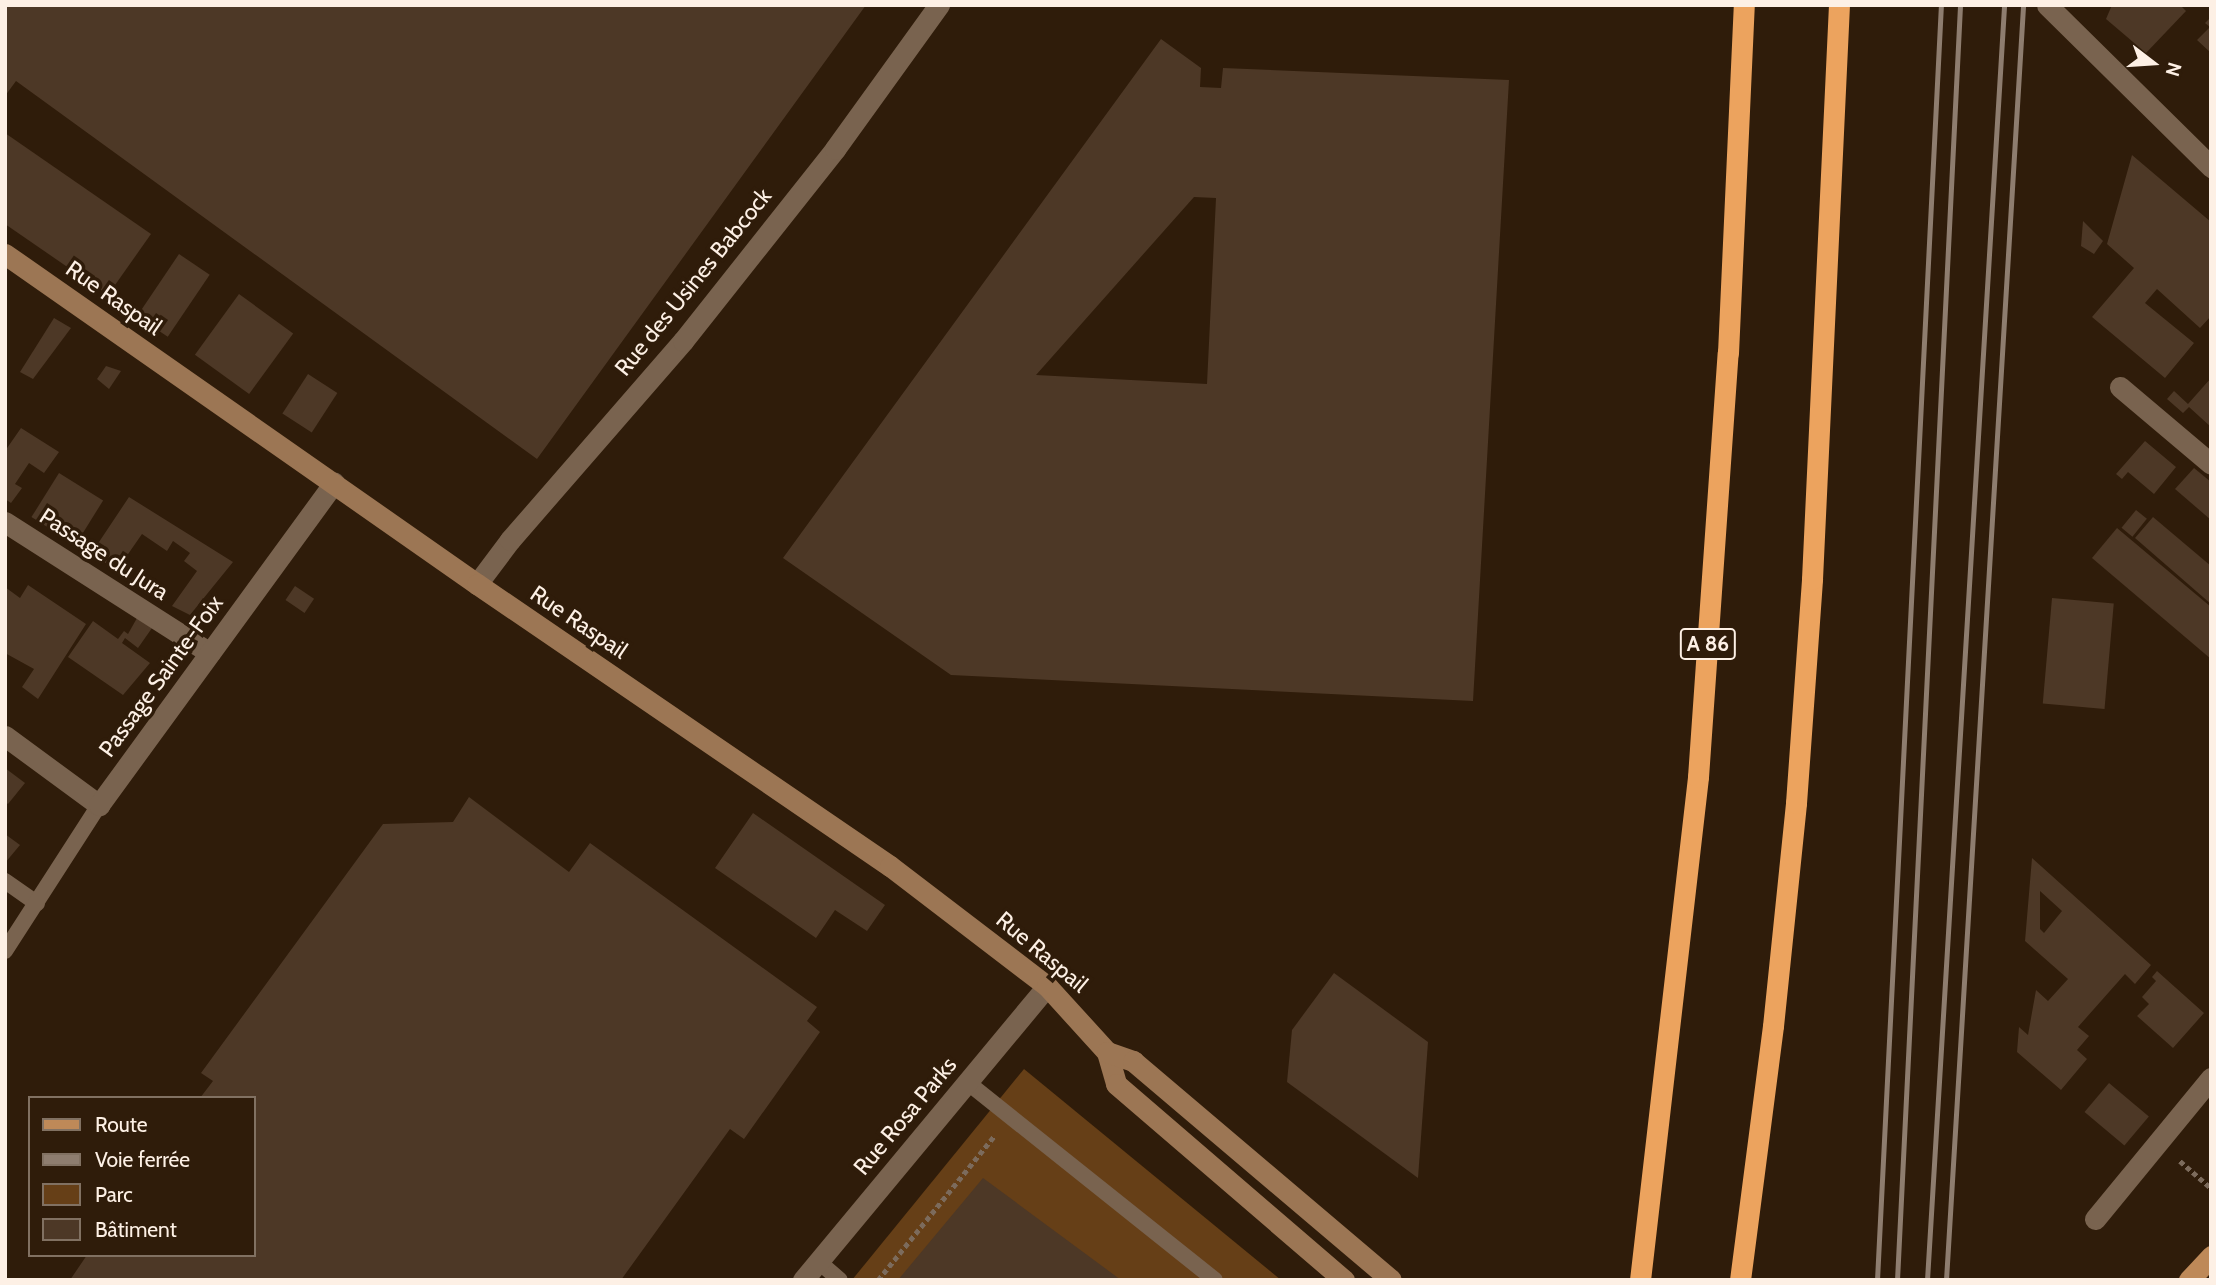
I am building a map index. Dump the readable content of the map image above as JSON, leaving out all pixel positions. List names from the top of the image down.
{
  "streets": {
    "highway": ["A 86"],
    "street": [
      "Rue des Usines Babcock",
      "Rue Raspail",
      "Passage du Jura",
      "Passage Sainte-Foix",
      "Rue Rosa Parks"
    ]
  },
  "crossings": [
    ["Rue des Usines Babcock", "Rue Raspail"],
    ["Rue Raspail", "Passage Sainte-Foix"],
    ["Rue Raspail", "Rue Rosa Parks"],
    ["Passage du Jura", "Passage Sainte-Foix"]
  ],
  "legend": [
    "Route",
    "Voie ferrée",
    "Parc",
    "Bâtiment"
  ],
  "north": "right"
}
